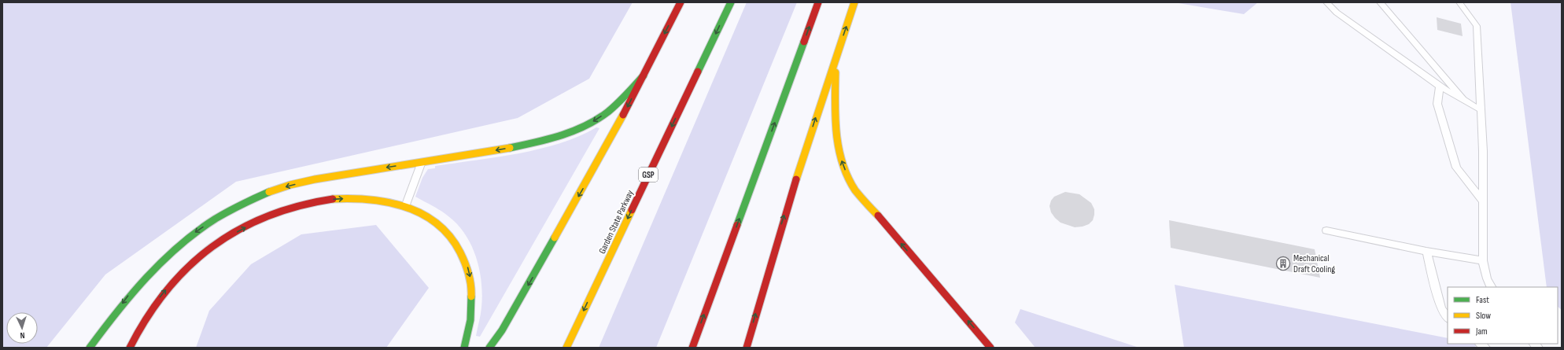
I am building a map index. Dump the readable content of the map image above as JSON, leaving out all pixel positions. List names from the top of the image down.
{
  "streets": {
    "highway": ["GSP", "Garden State Parkway"]
  },
  "places": {
    "building": ["Mechanical Draft Cooling"]
  },
  "legend": ["Fast", "Slow", "Jam"],
  "north": "bottom"
}
